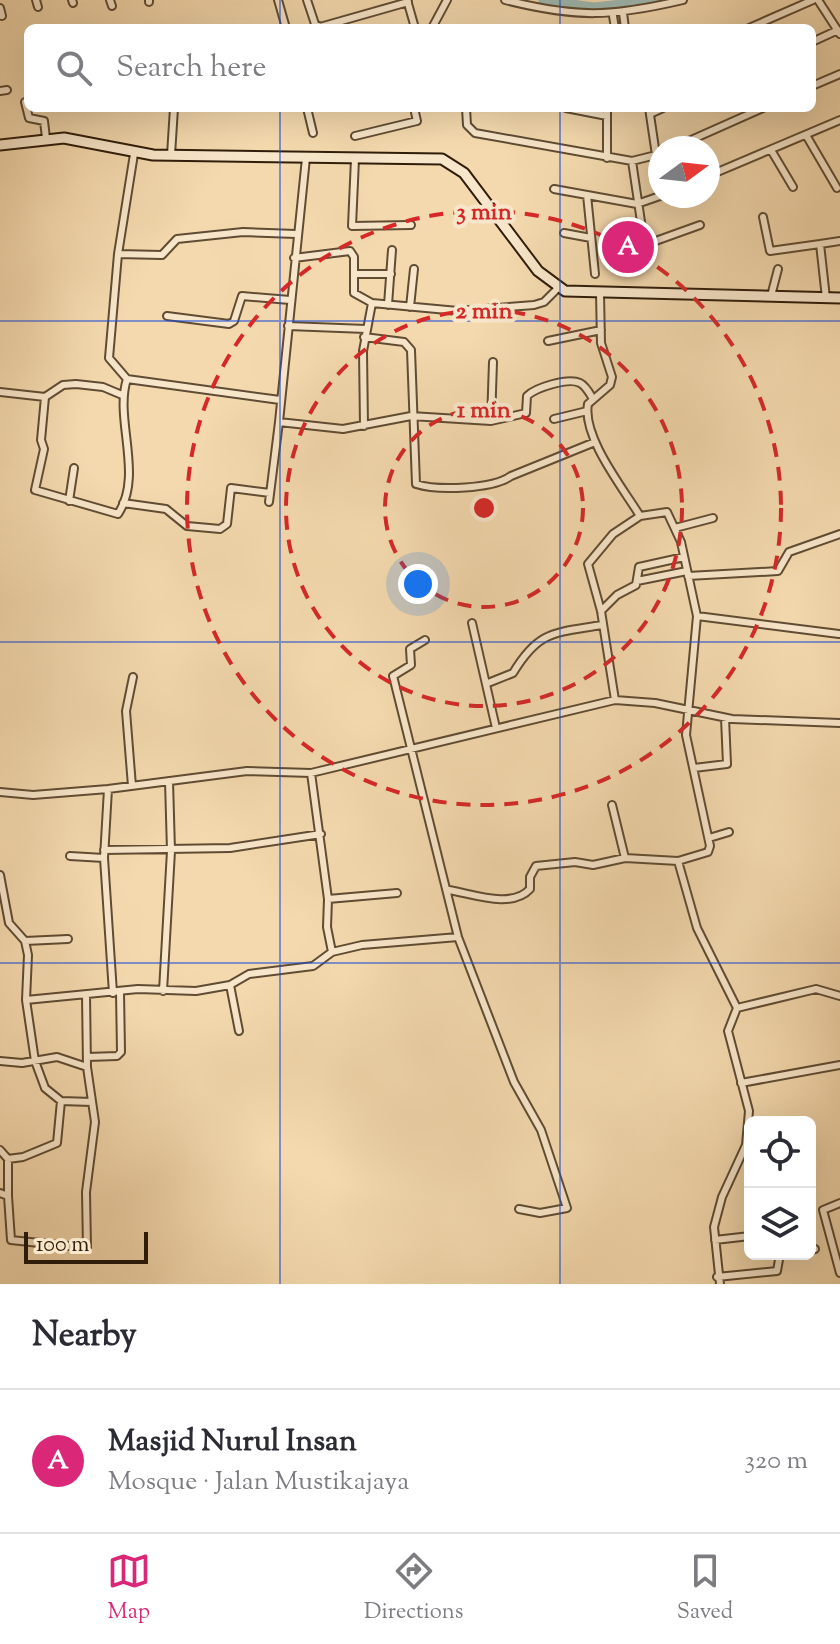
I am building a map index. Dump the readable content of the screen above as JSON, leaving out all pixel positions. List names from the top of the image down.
{
  "scale_bar": "100 m",
  "north": "right",
  "page": {
    "search": "Search here",
    "pins": "A",
    "scale": "100 m",
    "heading": "Nearby",
    "list": [
      {
        "mark": "A",
        "name": "Masjid Nurul Insan",
        "note": "Mosque · Jalan Mustikajaya",
        "value": "320 m"
      }
    ],
    "nav": ["Map", "Directions", "Saved"]
  },
  "rings": ["3 min", "2 min", "1 min"]
}
